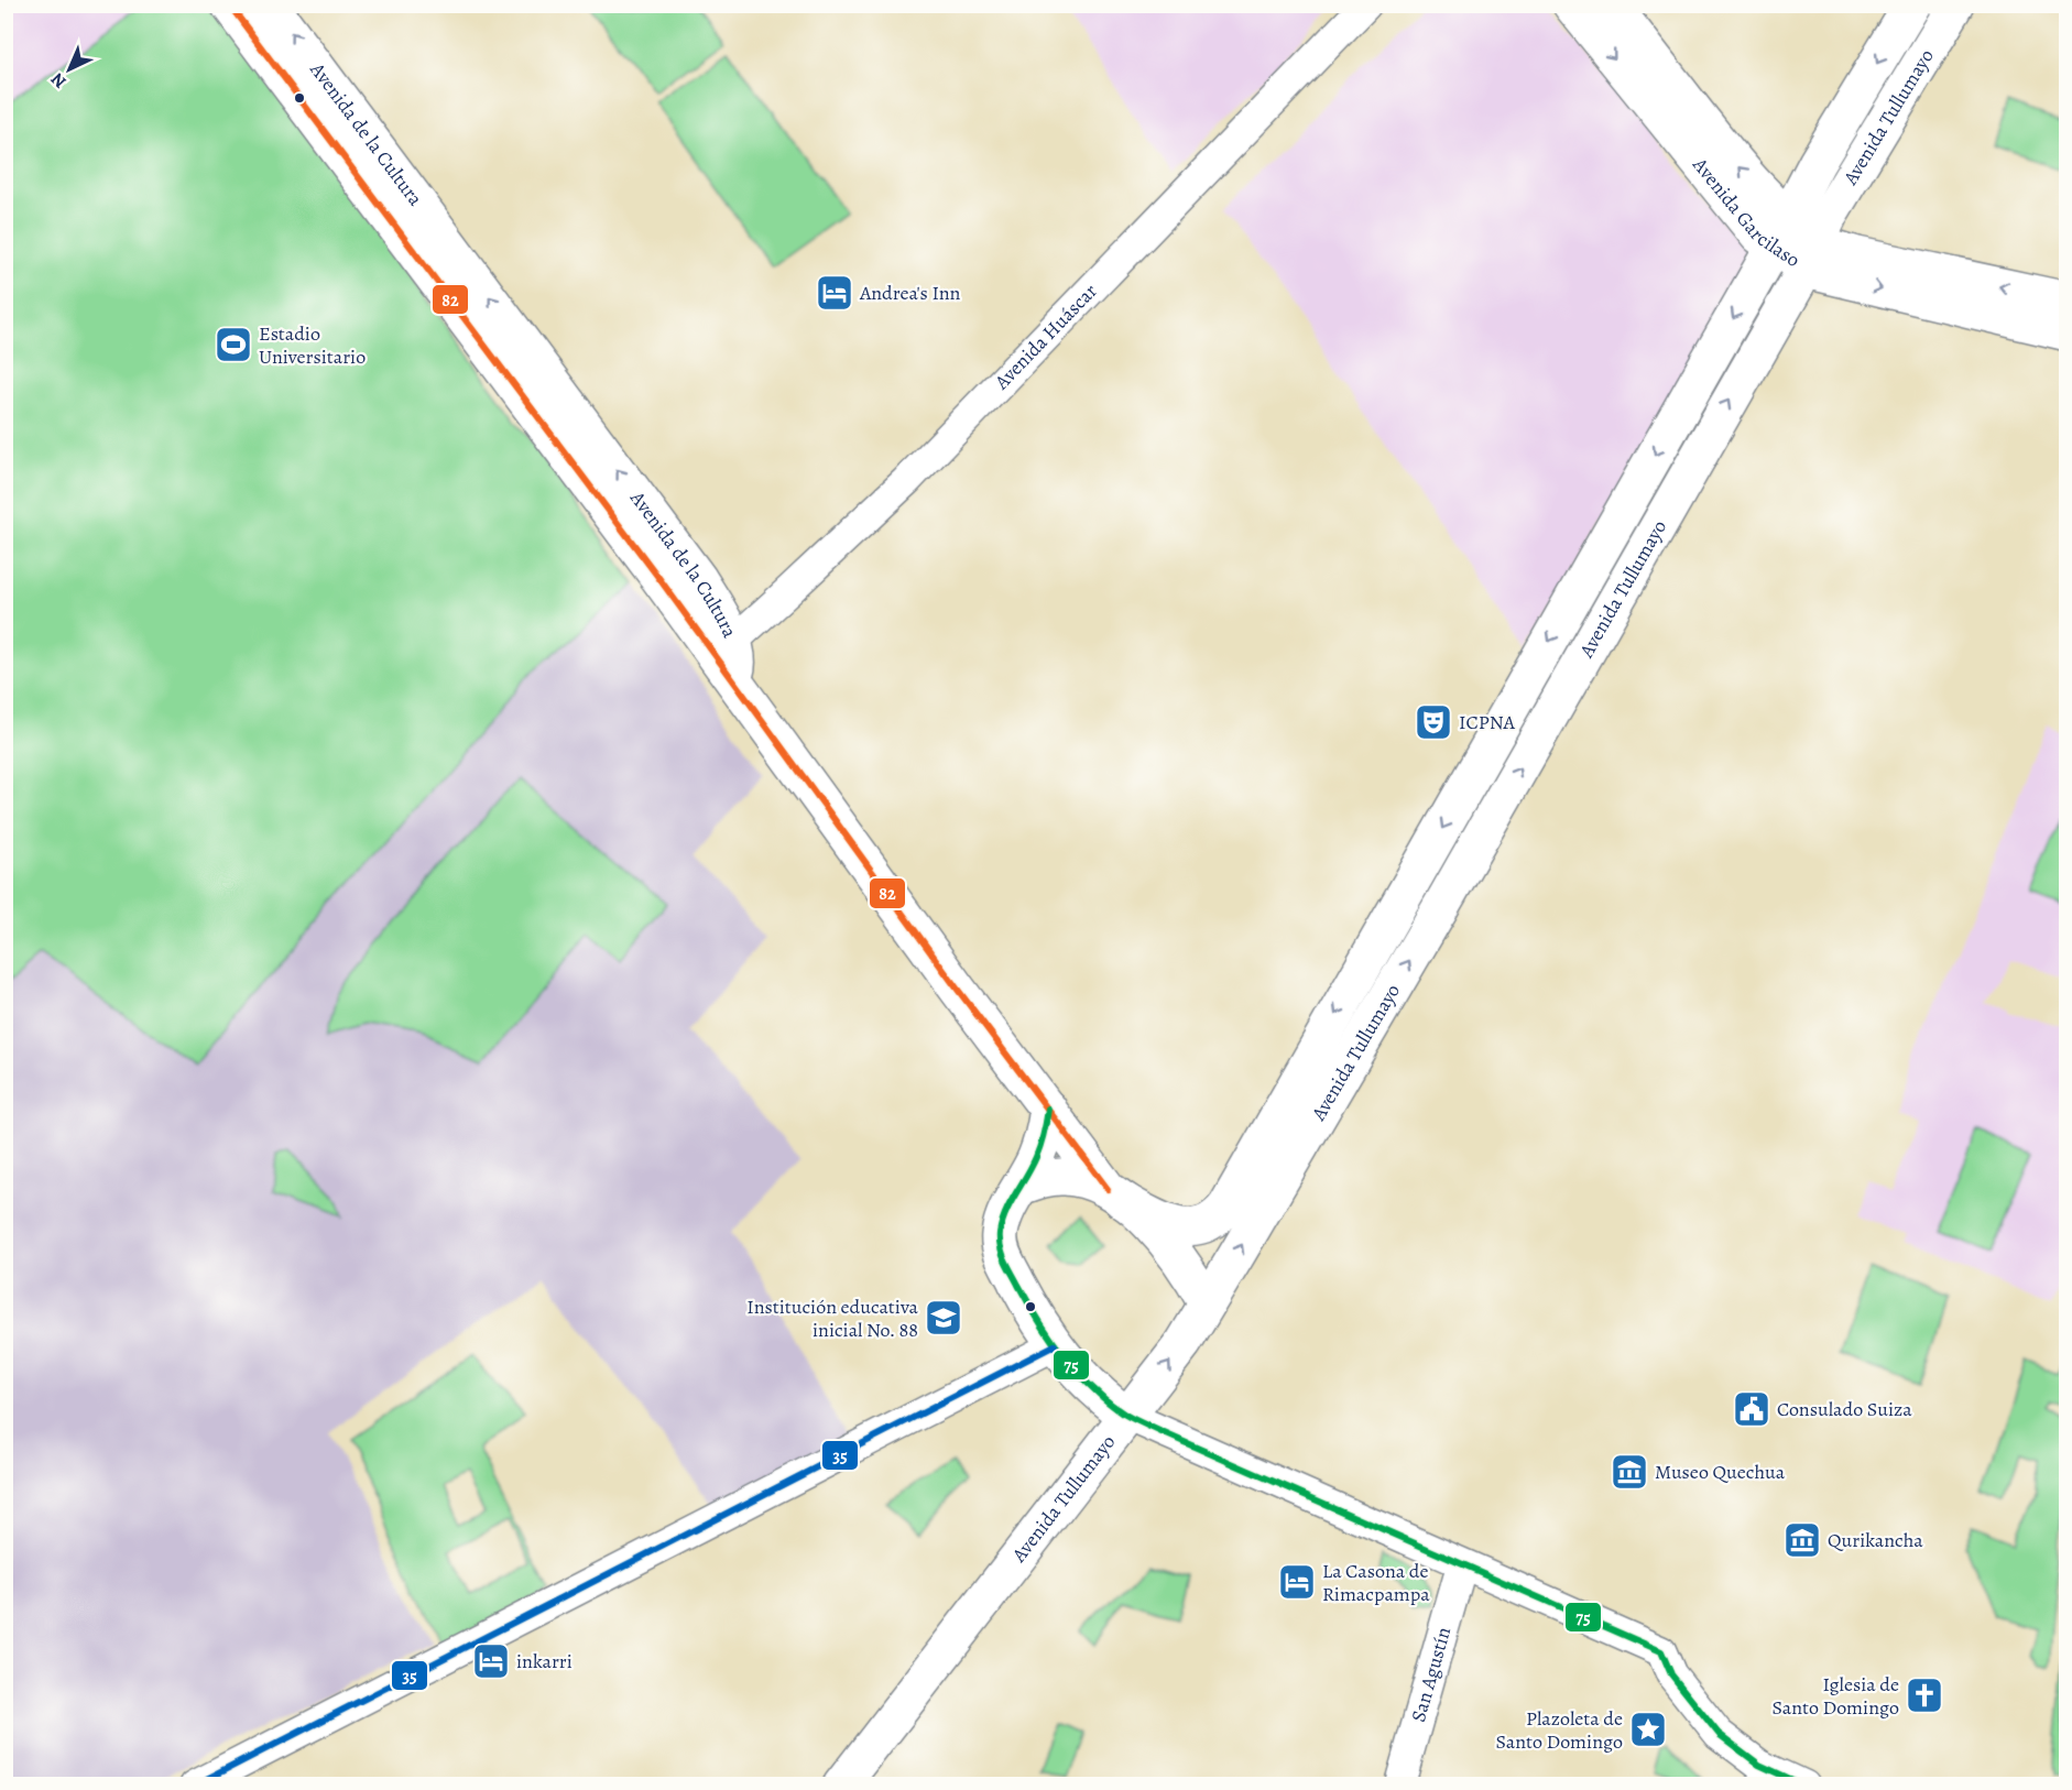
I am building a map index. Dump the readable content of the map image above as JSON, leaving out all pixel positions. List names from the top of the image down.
{
  "streets": {
    "main road": ["Avenida Tullumayo", "Avenida de la Cultura", "Avenida Garcilaso"],
    "street": ["Avenida Huáscar", "San Agustín"]
  },
  "crossings": [
    ["Avenida Tullumayo", "Avenida de la Cultura"],
    ["Avenida Tullumayo", "Avenida Garcilaso"],
    ["Avenida de la Cultura", "Avenida Huáscar"]
  ],
  "places": {
    "hotel": ["Andrea's Inn", "La Casona de Rimacpampa", "inkarri"],
    "sports": ["Estadio Universitario"],
    "theatre": ["ICPNA"],
    "school or university": ["Institución educativa inicial No. 88"],
    "public building": ["Consulado Suiza"],
    "museum": ["Museo Quechua", "Qurikancha"],
    "church": ["Iglesia de Santo Domingo"],
    "place": ["Plazoleta de Santo Domingo"]
  },
  "lines": ["transit line 82", "transit line 75", "transit line 35"],
  "north": "bottom left"
}
